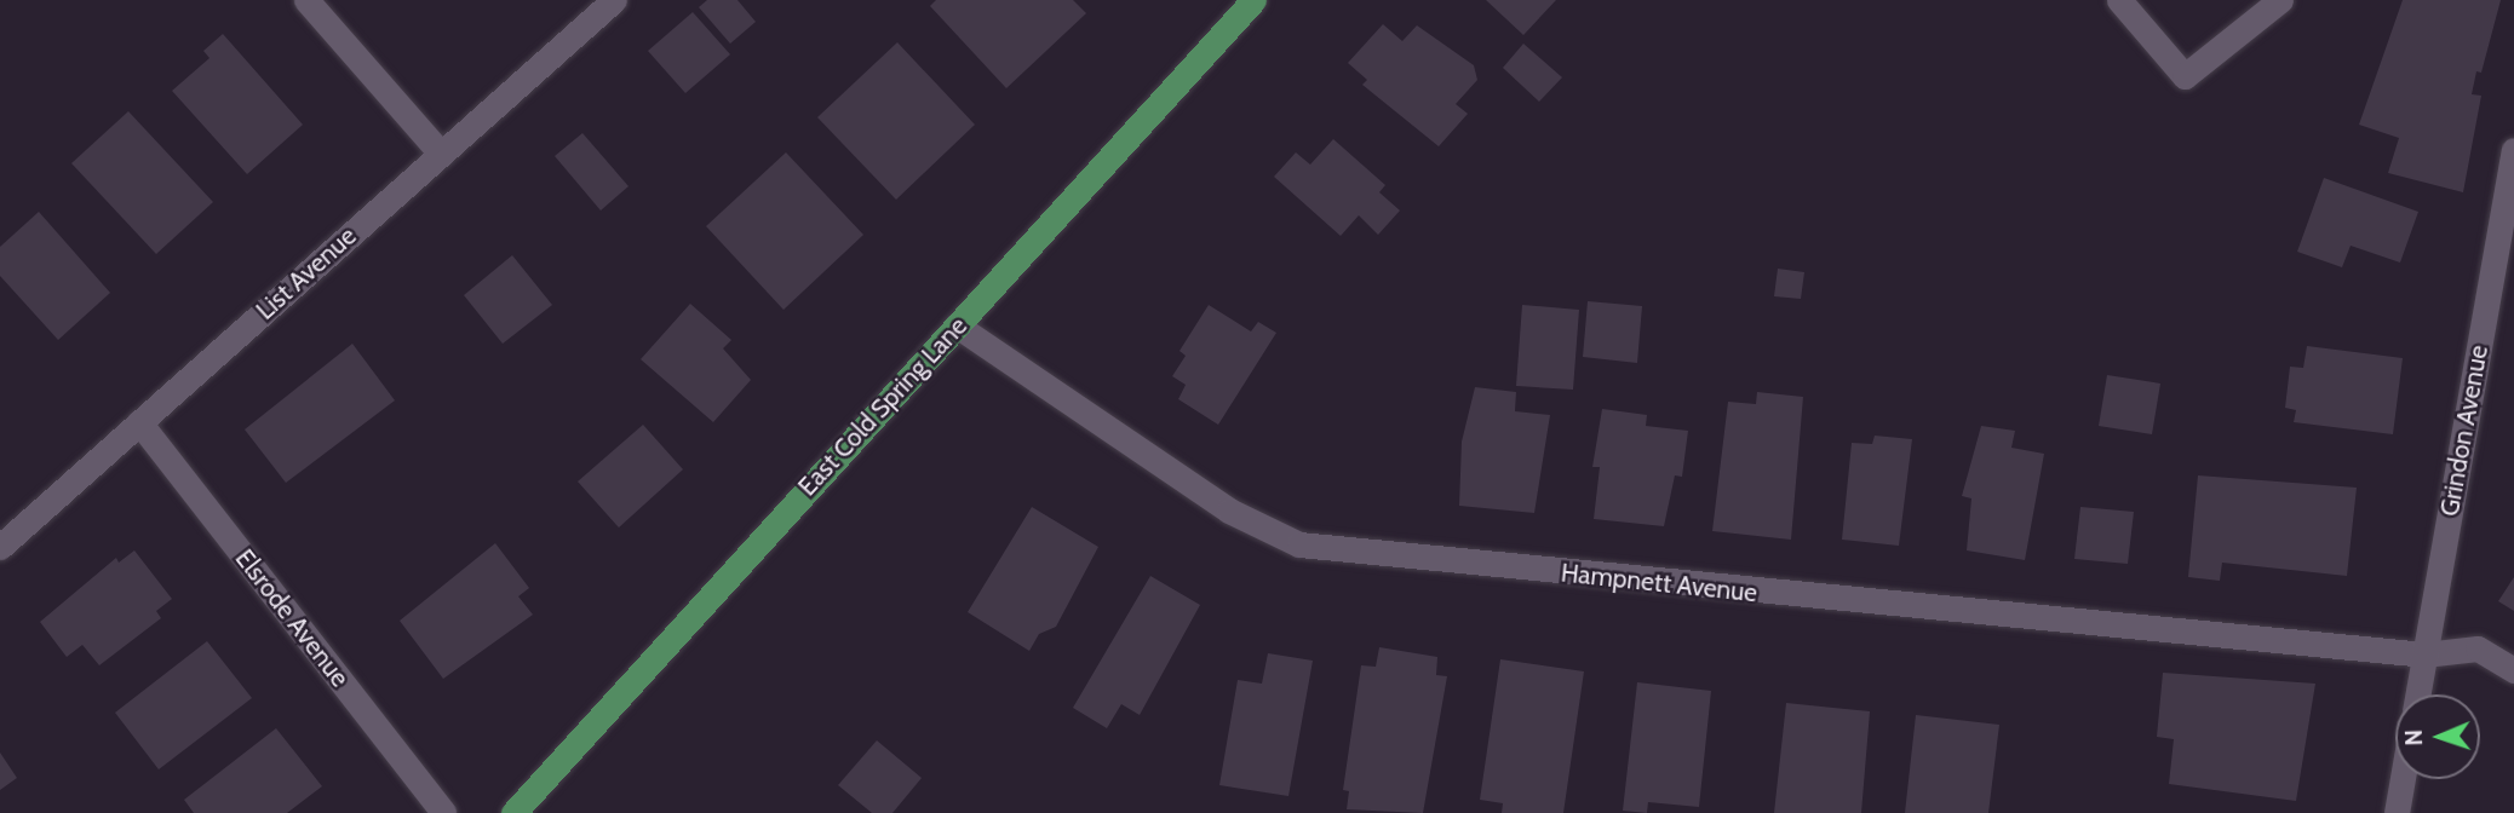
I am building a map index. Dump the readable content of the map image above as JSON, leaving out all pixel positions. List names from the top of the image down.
{
  "streets": {
    "main road": ["East Cold Spring Lane"],
    "street": [
      "List Avenue",
      "Grindon Avenue",
      "Hampnett Avenue",
      "Elsrode Avenue"
    ]
  },
  "crossings": [
    ["List Avenue", "Elsrode Avenue"],
    ["East Cold Spring Lane", "Hampnett Avenue"],
    ["Grindon Avenue", "Hampnett Avenue"]
  ],
  "north": "left"
}
